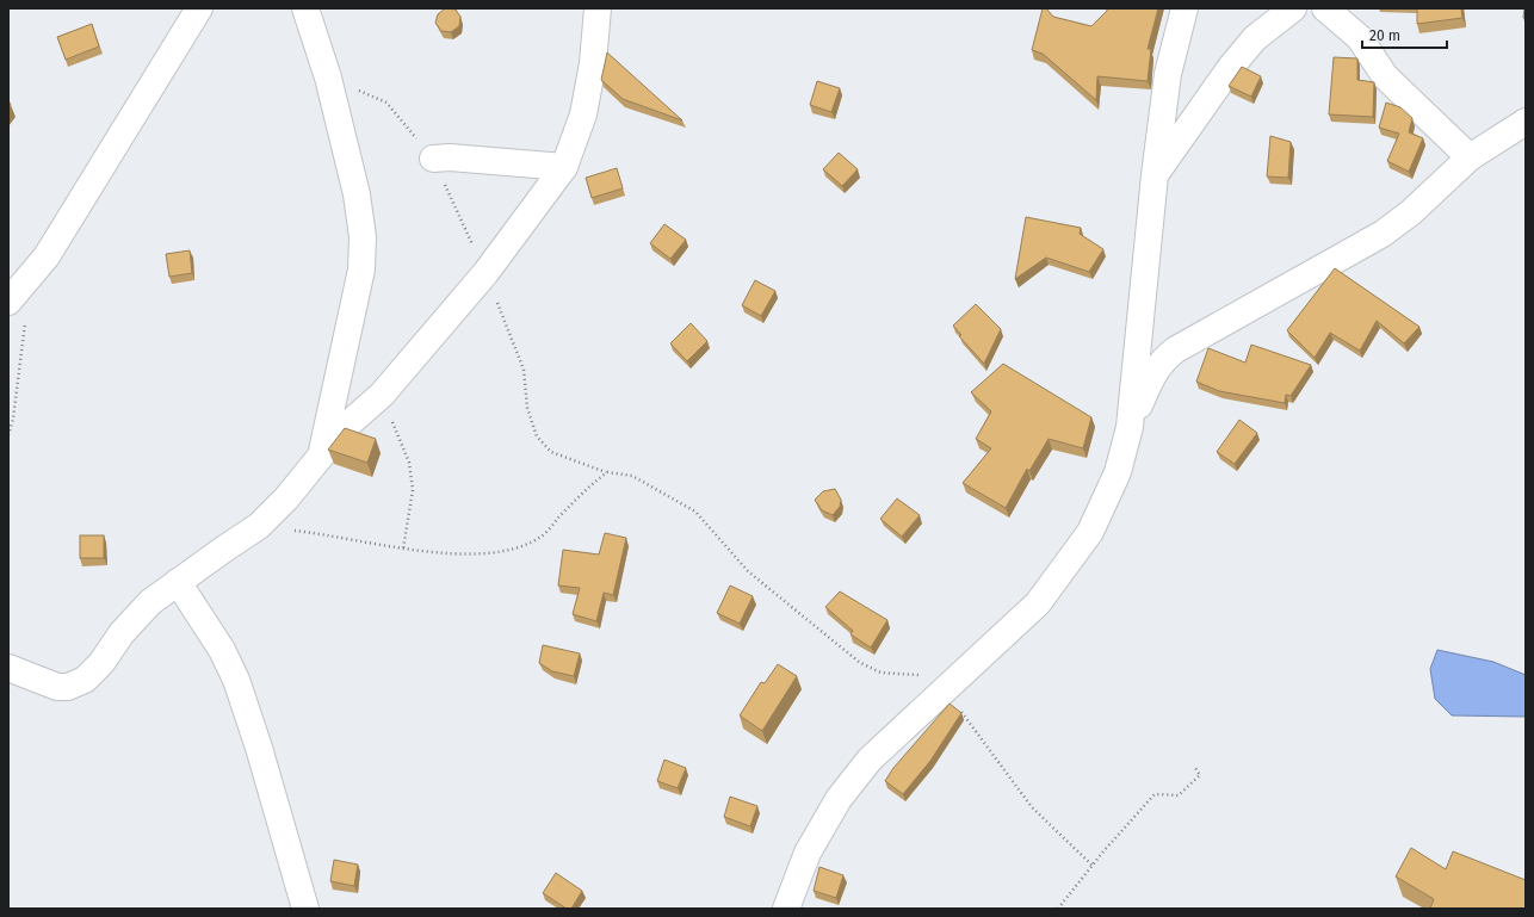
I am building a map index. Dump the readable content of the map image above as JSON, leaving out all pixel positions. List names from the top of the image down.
{
  "scale_bar": "20 m"
}
